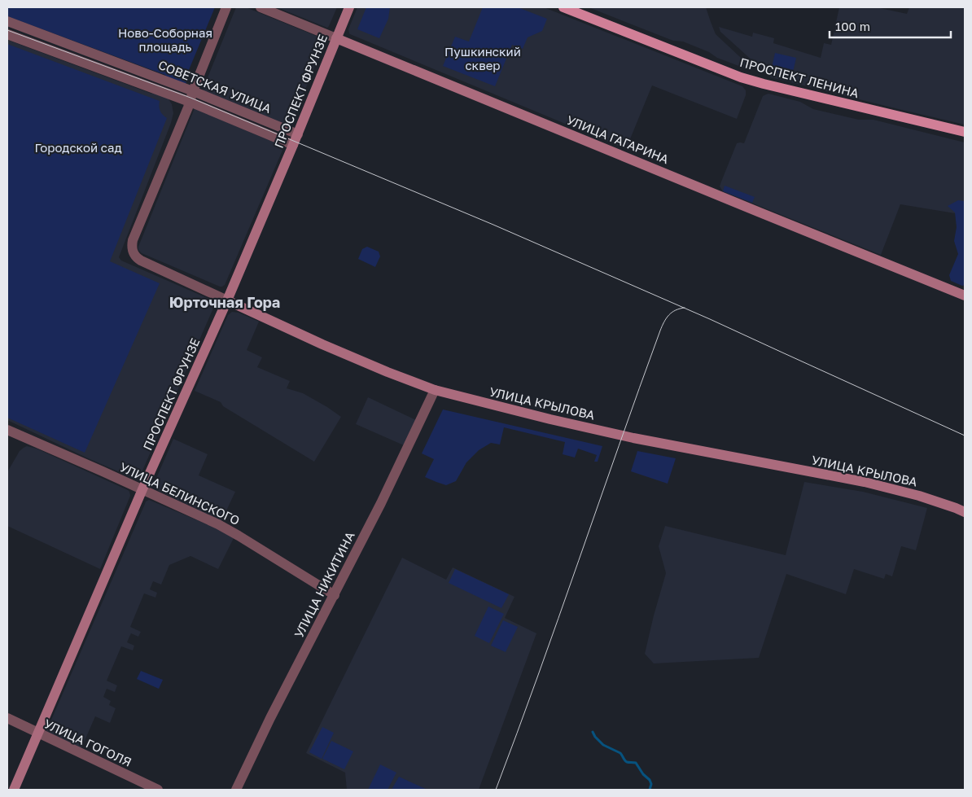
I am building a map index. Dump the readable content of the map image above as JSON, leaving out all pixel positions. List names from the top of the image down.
{
  "streets": {
    "main road": [
      "ПРОСПЕКТ ЛЕНИНА",
      "ПРОСПЕКТ ФРУНЗЕ",
      "УЛИЦА ГАГАРИНА",
      "УЛИЦА КРЫЛОВА"
    ],
    "street": [
      "СОВЕТСКАЯ УЛИЦА",
      "УЛИЦА БЕЛИНСКОГО",
      "УЛИЦА НИКИТИНА",
      "УЛИЦА ГОГОЛЯ"
    ]
  },
  "crossings": [
    ["СОВЕТСКАЯ УЛИЦА", "ПРОСПЕКТ ФРУНЗЕ"],
    ["СОВЕТСКАЯ УЛИЦА", "УЛИЦА КРЫЛОВА"],
    ["ПРОСПЕКТ ФРУНЗЕ", "УЛИЦА ГАГАРИНА"],
    ["ПРОСПЕКТ ФРУНЗЕ", "УЛИЦА КРЫЛОВА"],
    ["ПРОСПЕКТ ФРУНЗЕ", "УЛИЦА БЕЛИНСКОГО"],
    ["ПРОСПЕКТ ФРУНЗЕ", "УЛИЦА ГОГОЛЯ"],
    ["УЛИЦА КРЫЛОВА", "УЛИЦА НИКИТИНА"],
    ["УЛИЦА БЕЛИНСКОГО", "УЛИЦА НИКИТИНА"]
  ],
  "districts": ["Юрточная Гора"],
  "parks": ["Ново-Соборная площадь", "Пушкинский сквер", "Городской сад"],
  "scale_bar": "100 m"
}
